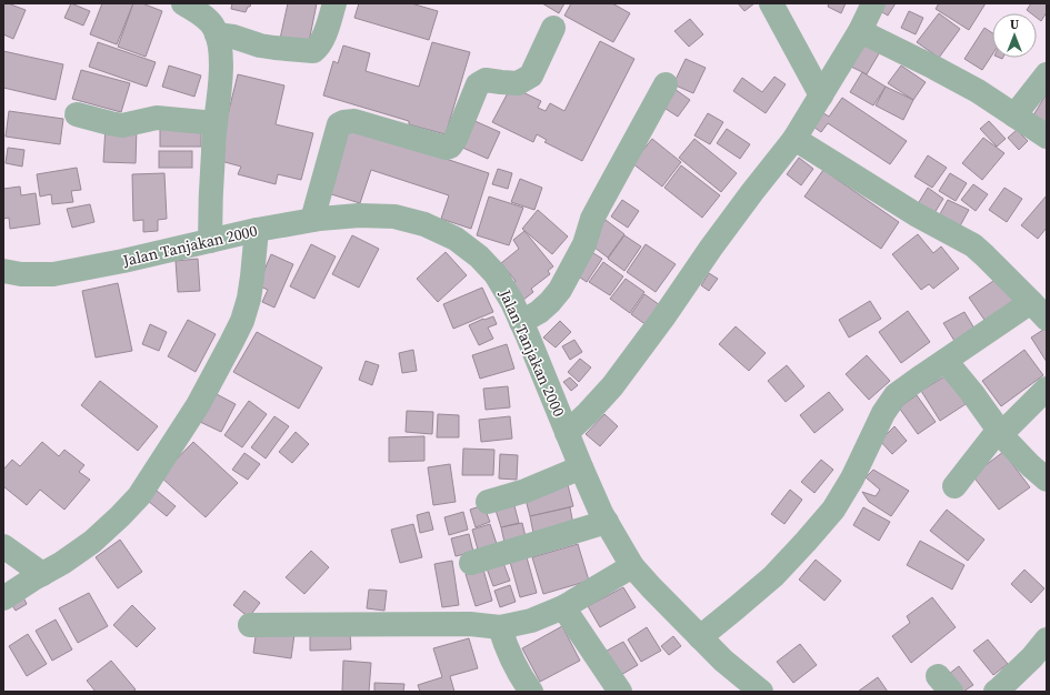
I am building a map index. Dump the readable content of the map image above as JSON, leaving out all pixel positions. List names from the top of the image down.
{
  "streets": {
    "street": ["Jalan Tanjakan 2000"]
  },
  "north": "top"
}
